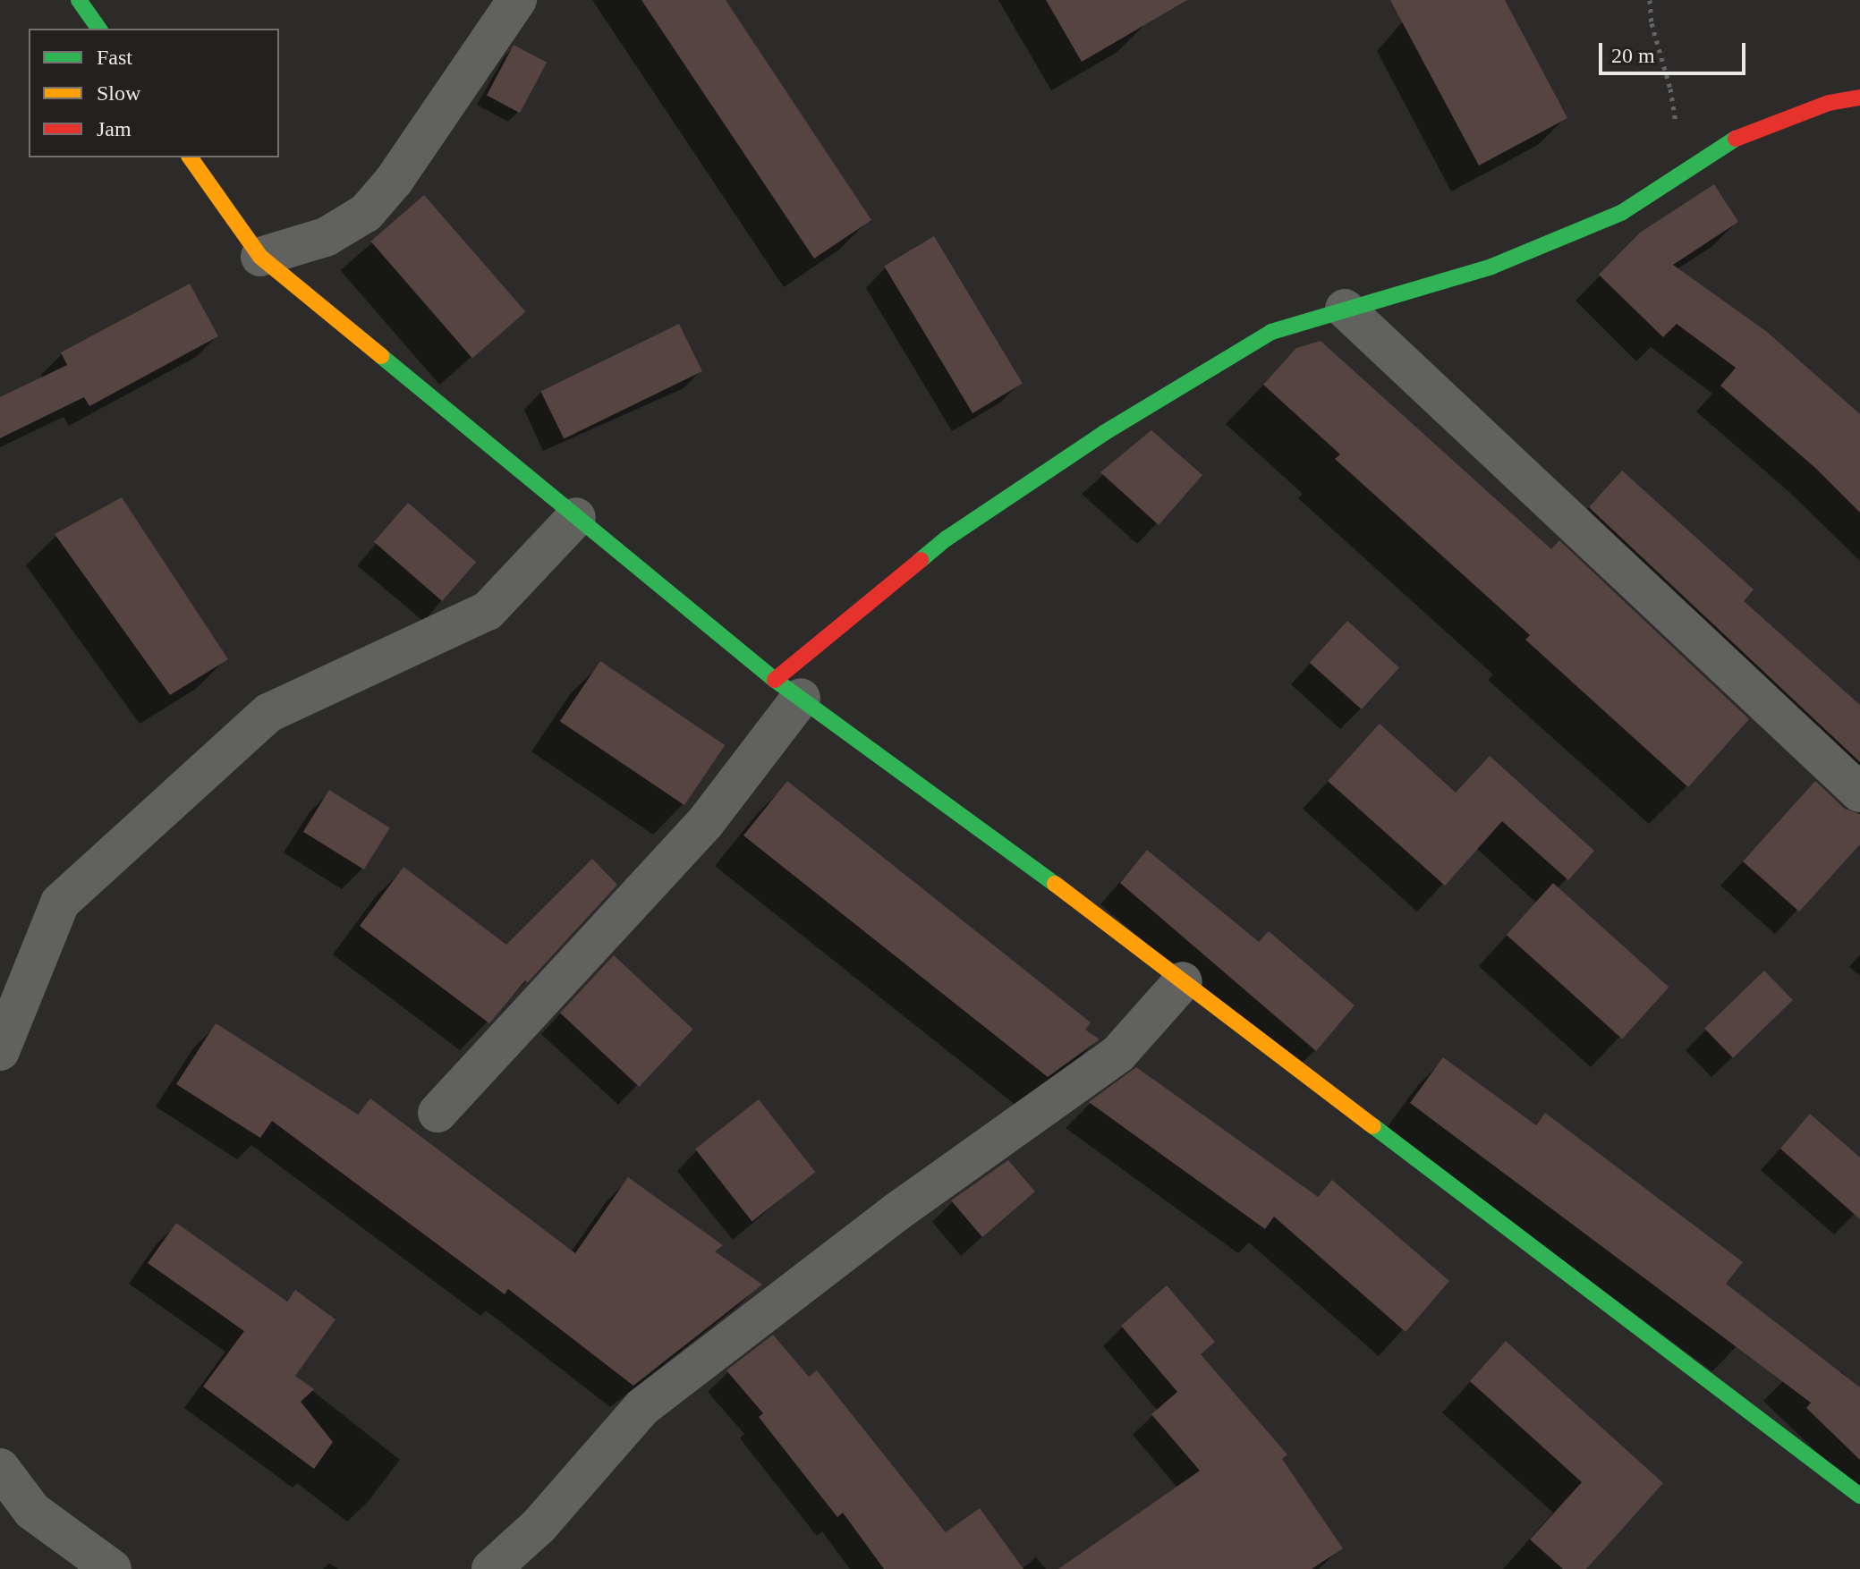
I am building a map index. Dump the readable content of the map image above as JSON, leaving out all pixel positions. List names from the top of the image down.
{
  "legend": ["Fast", "Slow", "Jam"],
  "scale_bar": "20 m"
}
